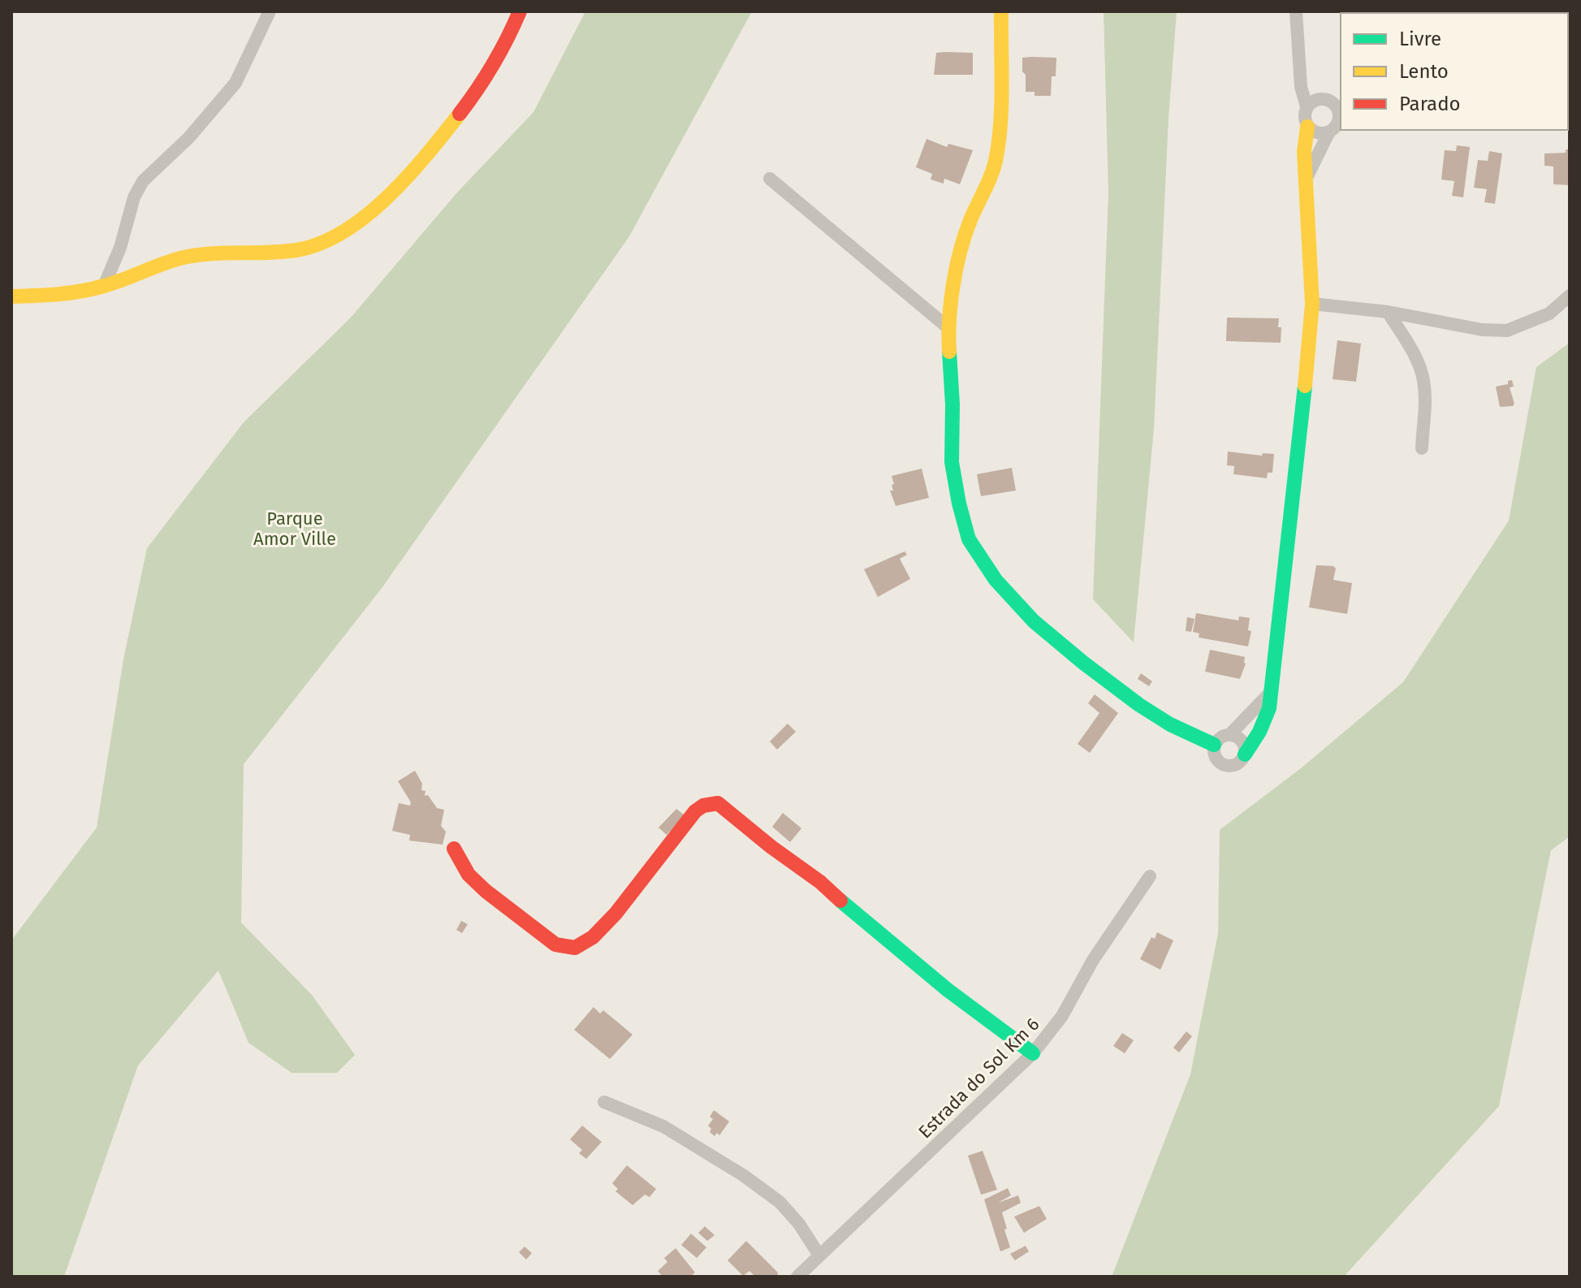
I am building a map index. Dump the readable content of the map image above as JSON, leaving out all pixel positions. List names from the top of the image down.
{
  "streets": {
    "street": ["Estrada do Sol Km 6"]
  },
  "parks": ["Parque Amor Ville"],
  "legend": ["Livre", "Lento", "Parado"]
}
